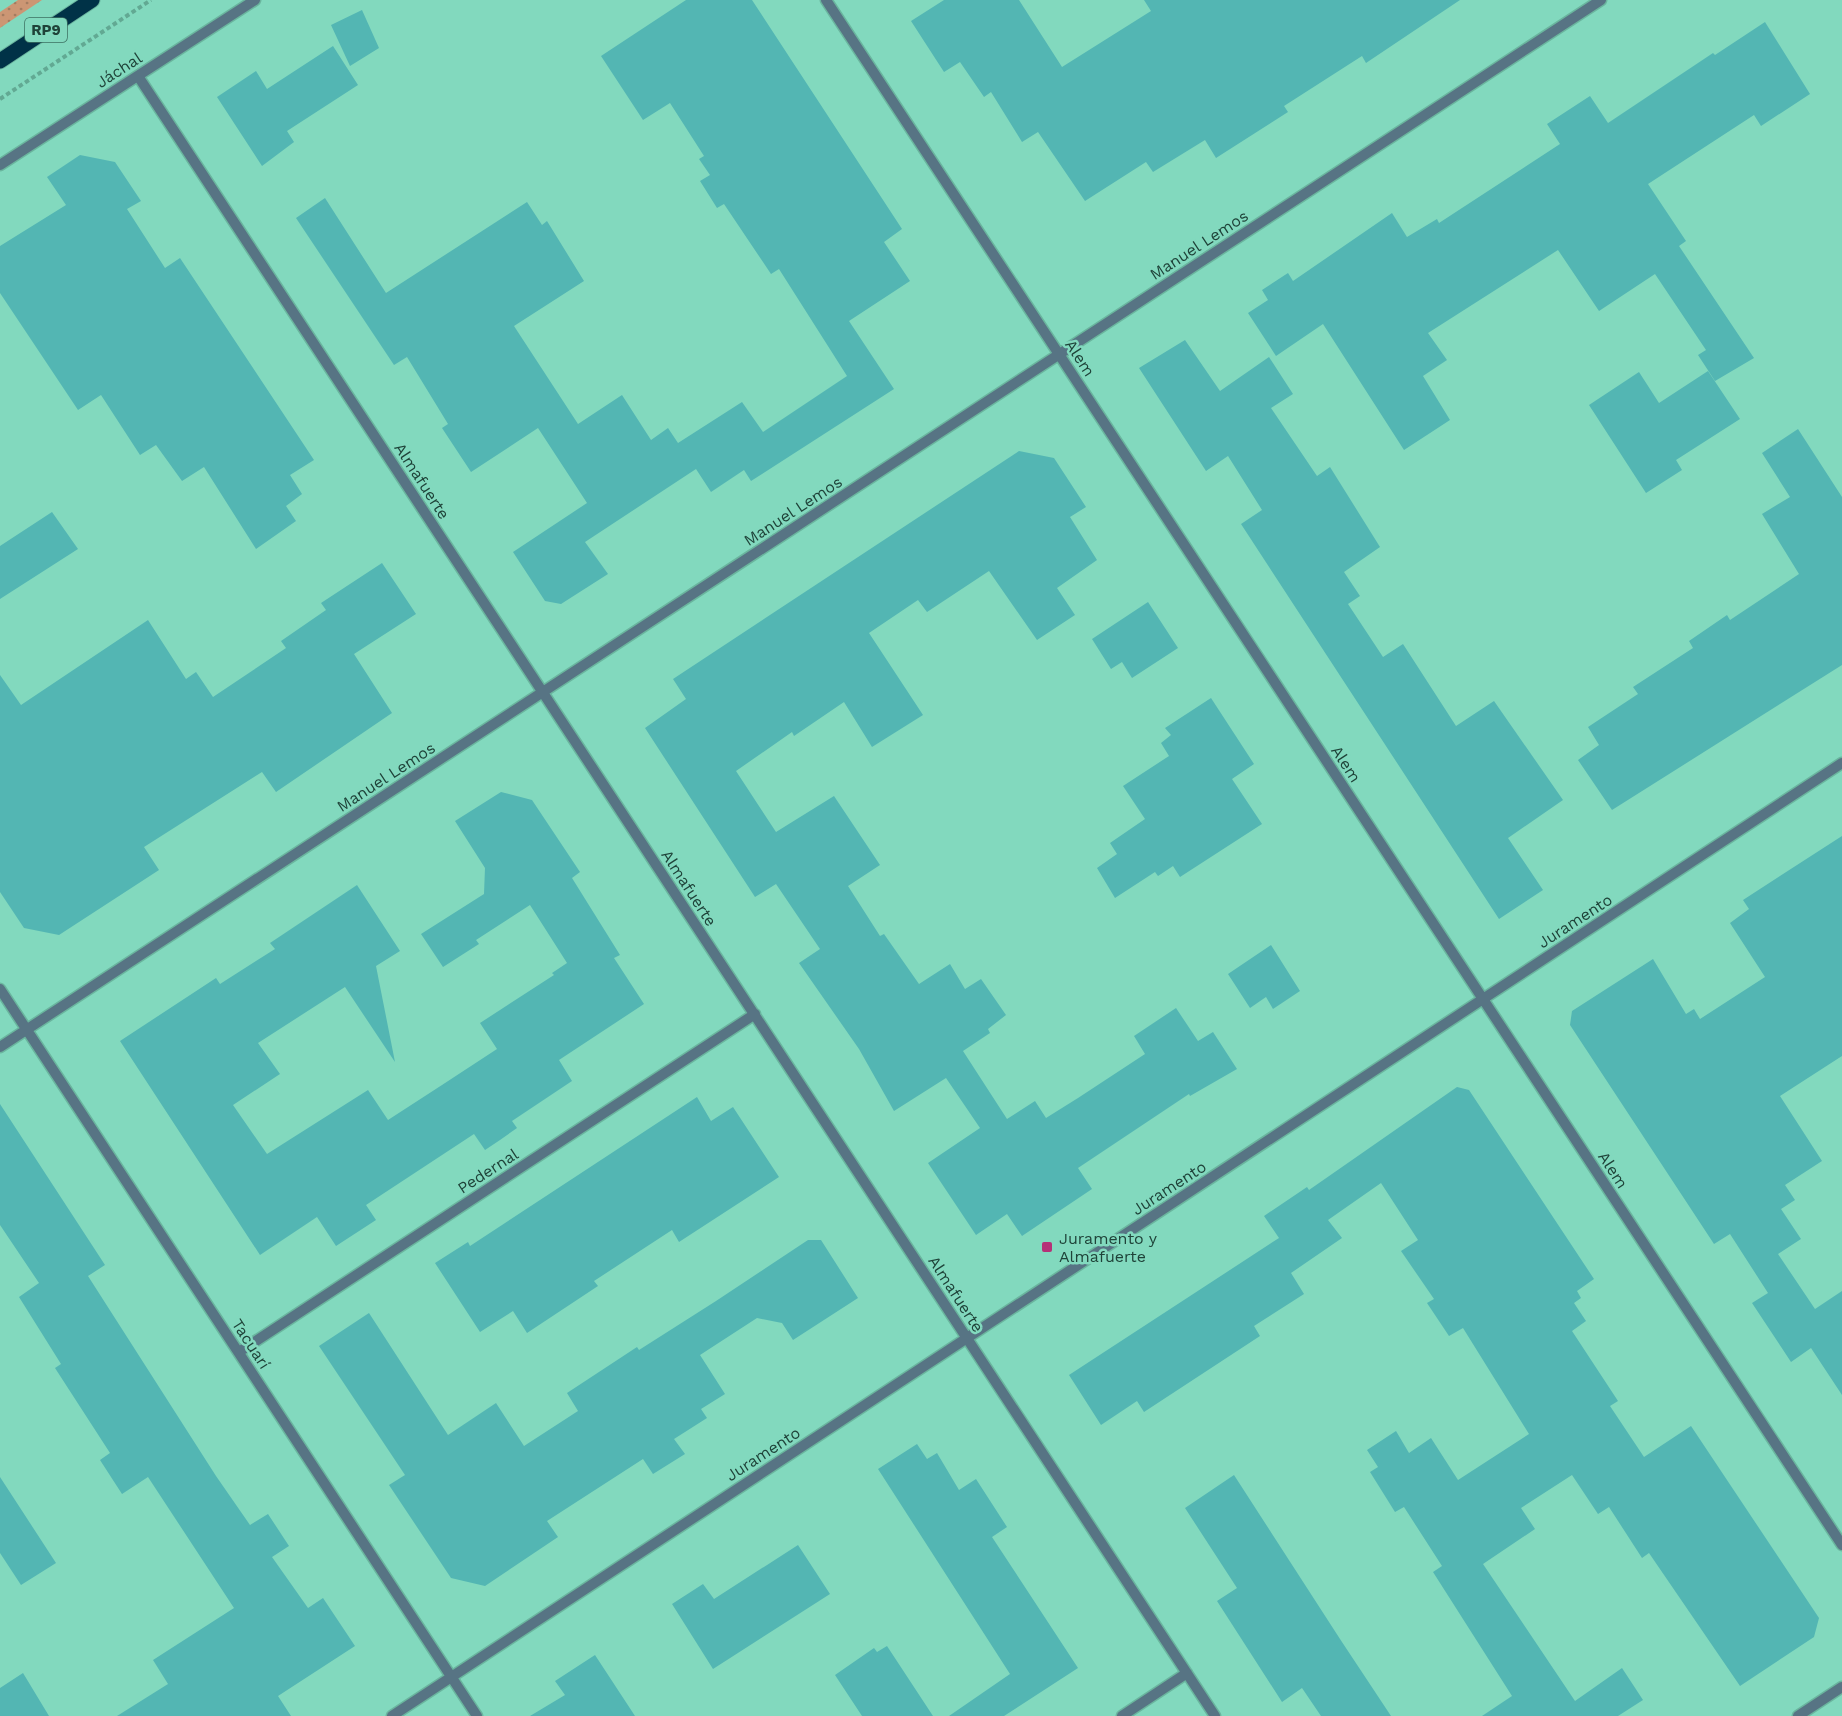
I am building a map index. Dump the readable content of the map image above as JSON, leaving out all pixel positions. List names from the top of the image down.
{
  "streets": {
    "main road": ["RP9"],
    "street": [
      "Jáchal",
      "Manuel Lemos",
      "Alem",
      "Almafuerte",
      "Juramento",
      "Pedernal",
      "Tacuarí"
    ]
  },
  "crossings": [
    ["Jáchal", "Almafuerte"],
    ["Manuel Lemos", "Alem"],
    ["Manuel Lemos", "Almafuerte"],
    ["Manuel Lemos", "Tacuarí"],
    ["Alem", "Juramento"],
    ["Almafuerte", "Juramento"],
    ["Almafuerte", "Pedernal"],
    ["Juramento", "Tacuarí"],
    ["Pedernal", "Tacuarí"]
  ],
  "places": {
    "transit": ["Juramento y Almafuerte"]
  }
}
